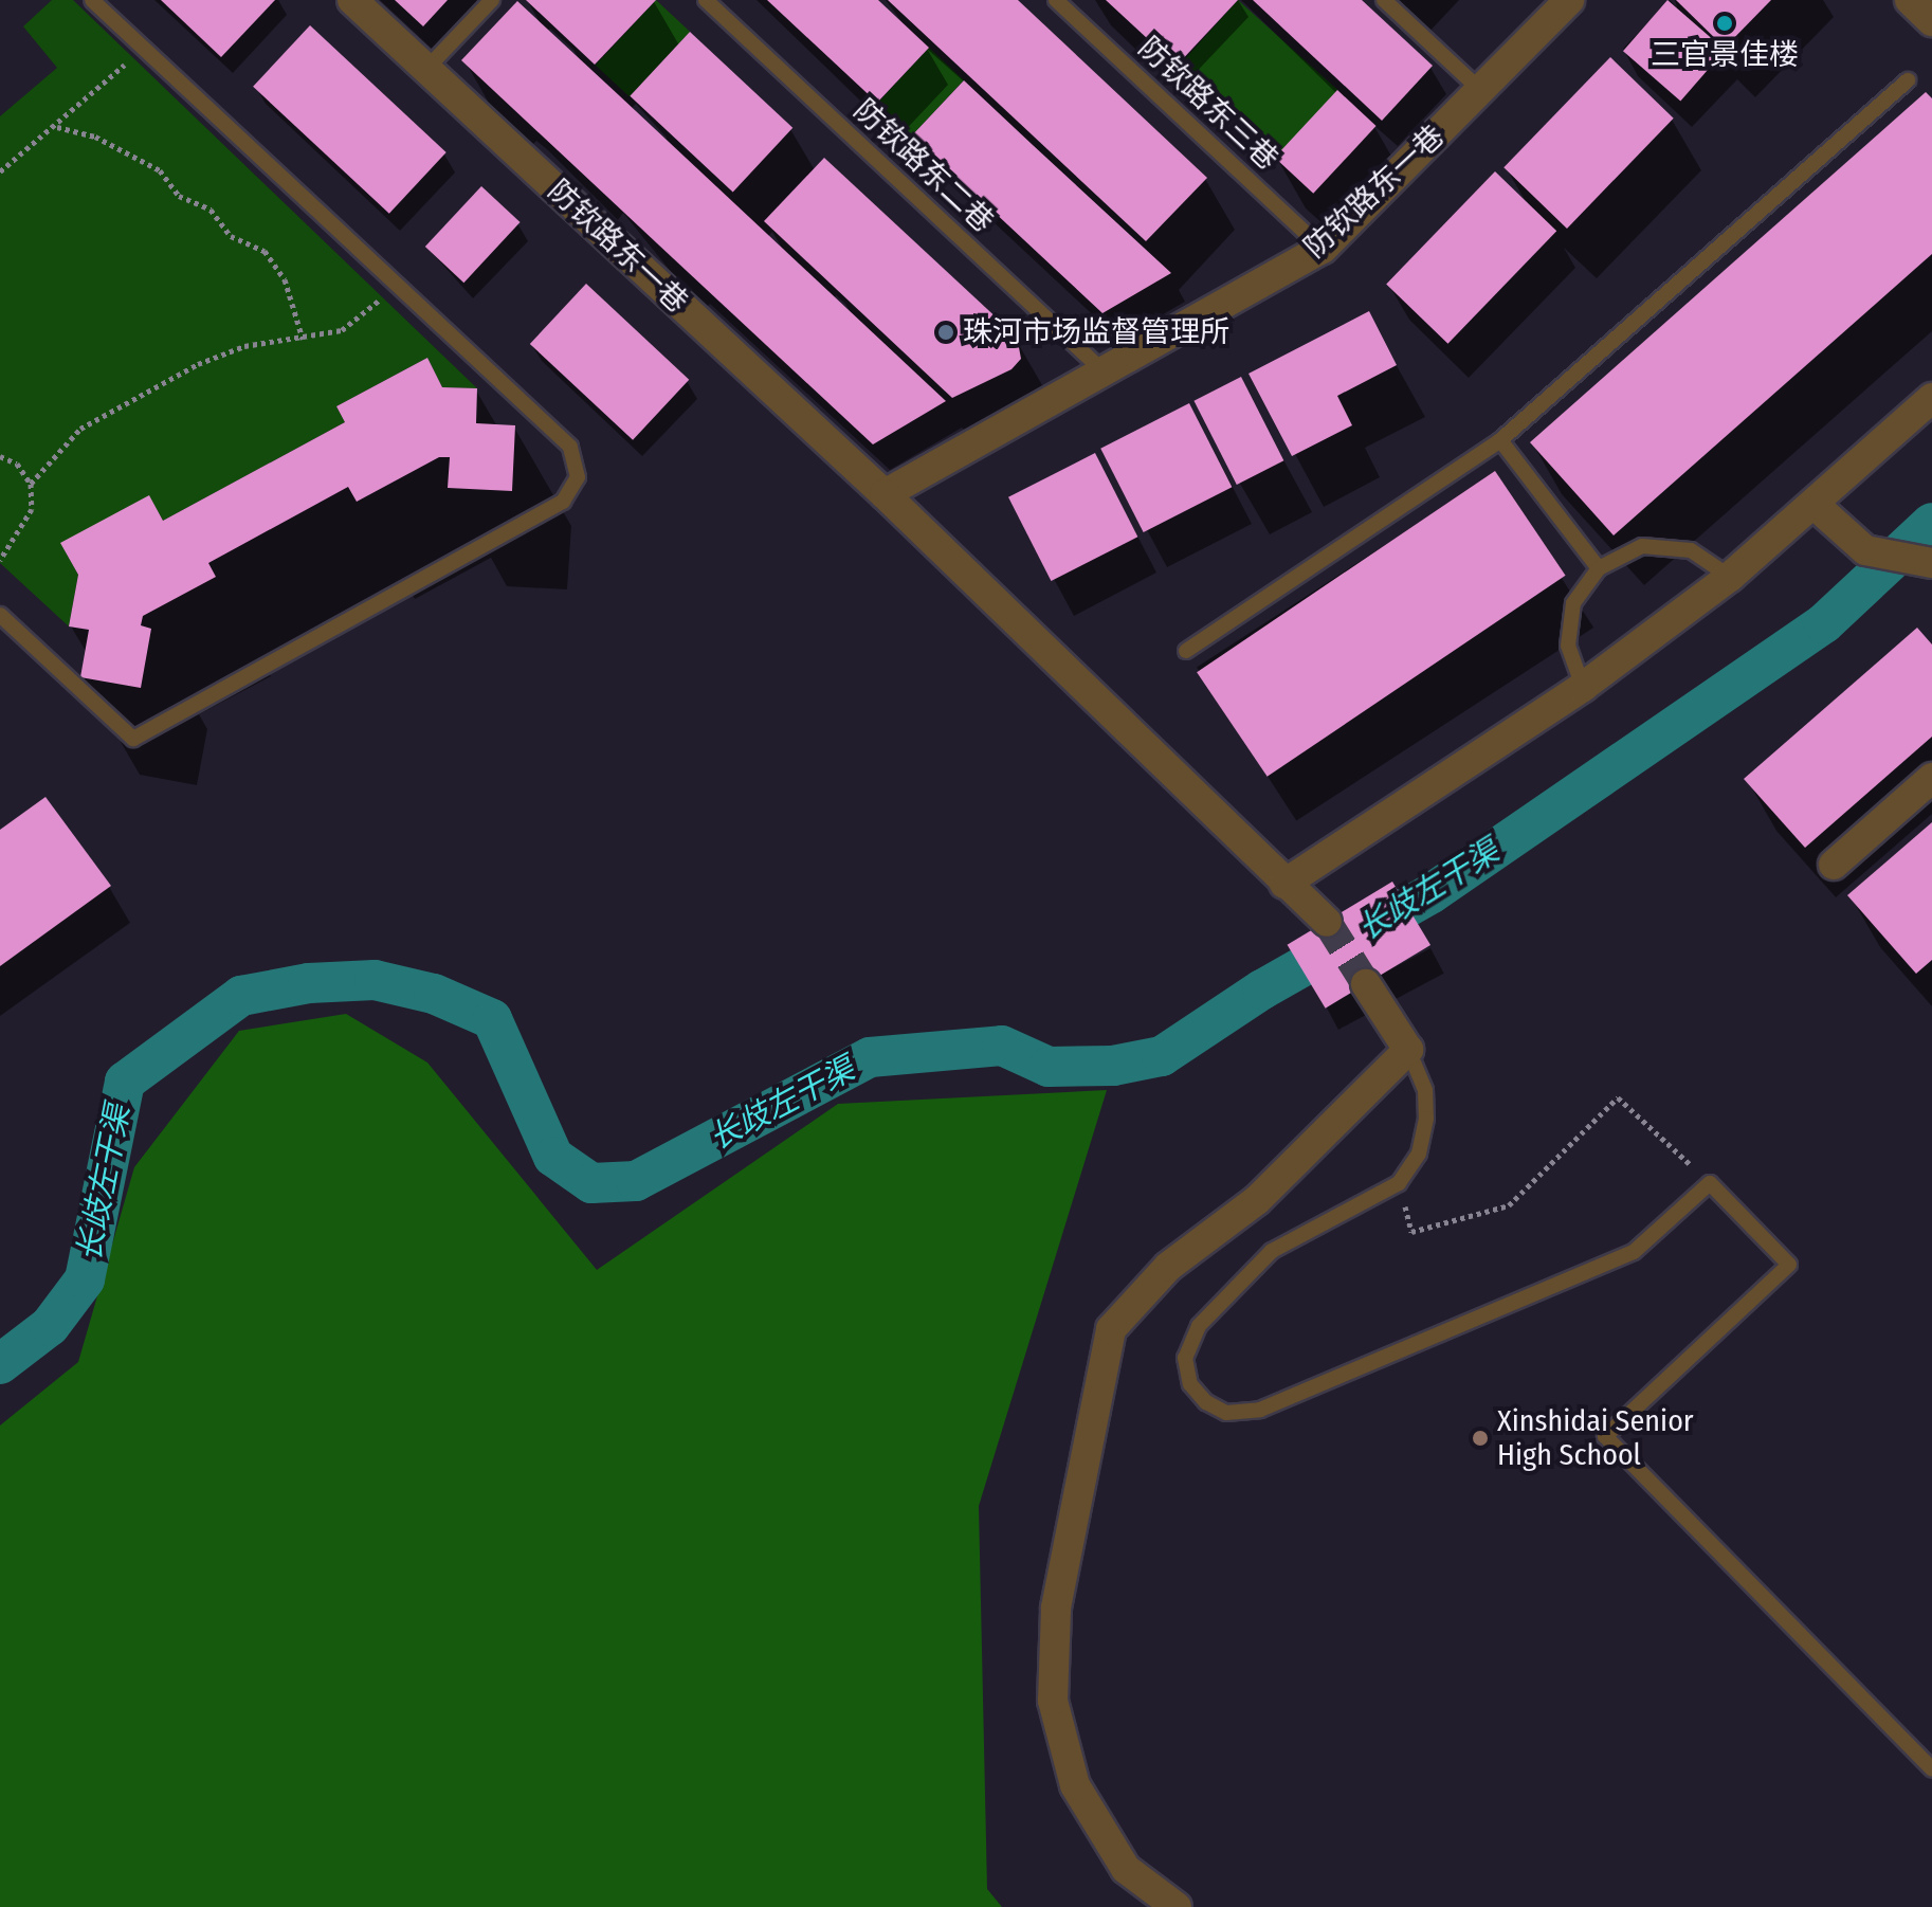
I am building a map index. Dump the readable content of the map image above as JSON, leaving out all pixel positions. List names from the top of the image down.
{
  "streets": {
    "street": ["防钦路东一巷"],
    "lane": ["防钦路东三巷", "防钦路东二巷"]
  },
  "crossings": [
    ["防钦路东三巷", "防钦路东一巷"],
    ["防钦路东二巷", "防钦路东一巷"]
  ],
  "water": ["长歧左干渠"],
  "places": ["三官景佳楼", "珠河市场监督管理所", "Xinshidai Senior High School"]
}
